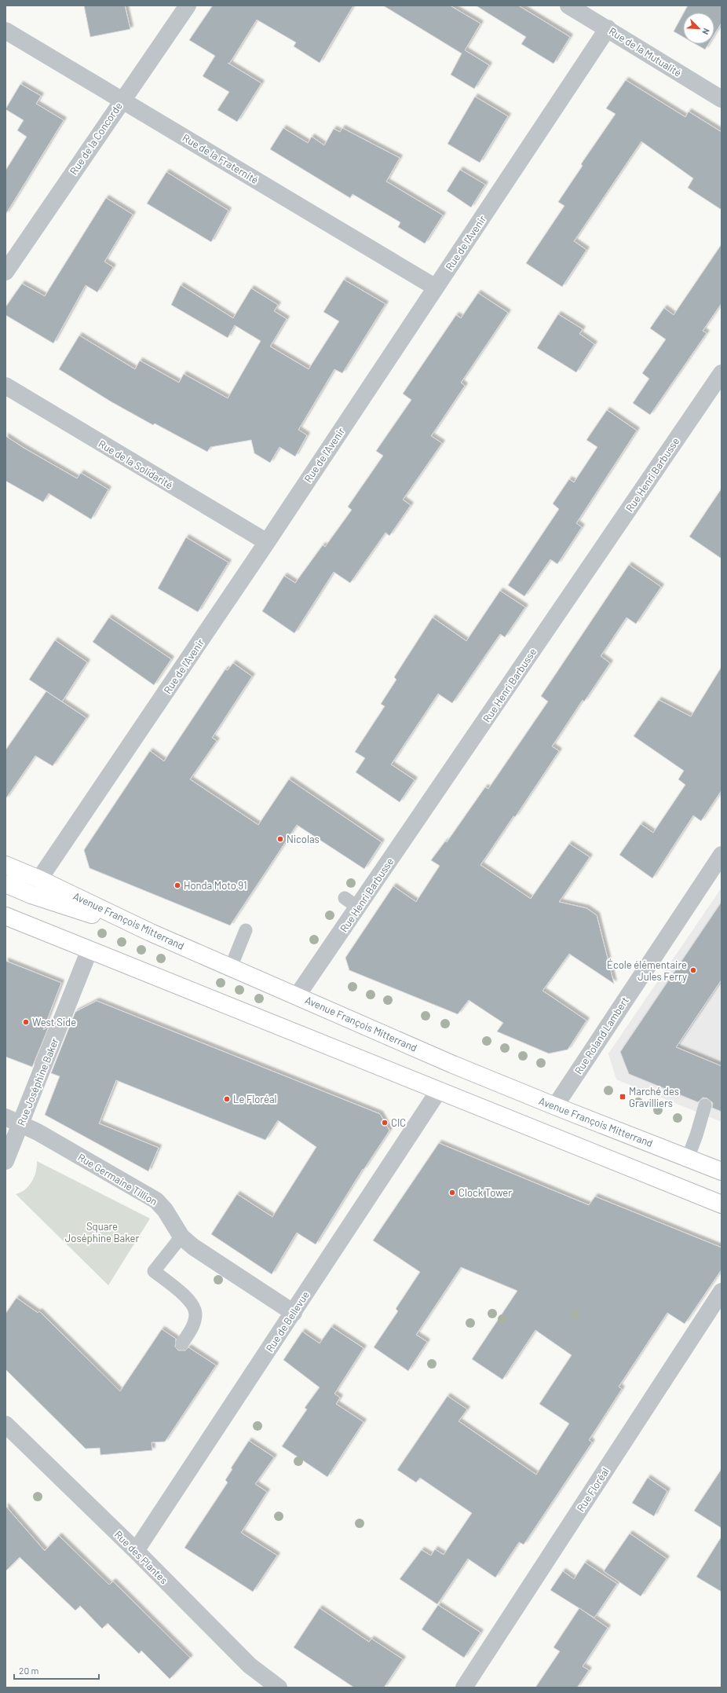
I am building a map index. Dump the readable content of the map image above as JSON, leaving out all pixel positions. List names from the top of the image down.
{
  "streets": {
    "main road": ["Avenue François Mitterrand"],
    "street": [
      "Rue de la Mutualité",
      "Rue de la Concorde",
      "Rue de la Fraternité",
      "Rue de l'Avenir",
      "Rue de la Solidarité",
      "Rue Henri Barbusse",
      "Rue Roland Lambert",
      "Rue Joséphine Baker",
      "Rue Germaine Tillion",
      "Rue de Bellevue",
      "Rue Floréal",
      "Rue des Plantes"
    ]
  },
  "crossings": [
    ["Rue de la Mutualité", "Rue de l'Avenir"],
    ["Rue de la Concorde", "Rue de la Fraternité"],
    ["Rue de la Fraternité", "Rue de l'Avenir"],
    ["Rue de l'Avenir", "Rue de la Solidarité"],
    ["Rue de l'Avenir", "Avenue François Mitterrand"],
    ["Rue Henri Barbusse", "Avenue François Mitterrand"],
    ["Avenue François Mitterrand", "Rue Roland Lambert"],
    ["Rue Joséphine Baker", "Rue Germaine Tillion"],
    ["Rue Germaine Tillion", "Rue de Bellevue"],
    ["Rue de Bellevue", "Rue des Plantes"]
  ],
  "parks": ["Square Joséphine Baker"],
  "places": {
    "other": [
      "Nicolas",
      "Honda Moto 91",
      "École élémentaire Jules Ferry",
      "West Side",
      "Le Floréal",
      "CIC",
      "Clock Tower"
    ],
    "transit": ["Marché des Gravilliers"]
  },
  "scale_bar": "20 m",
  "north": "bottom right"
}
